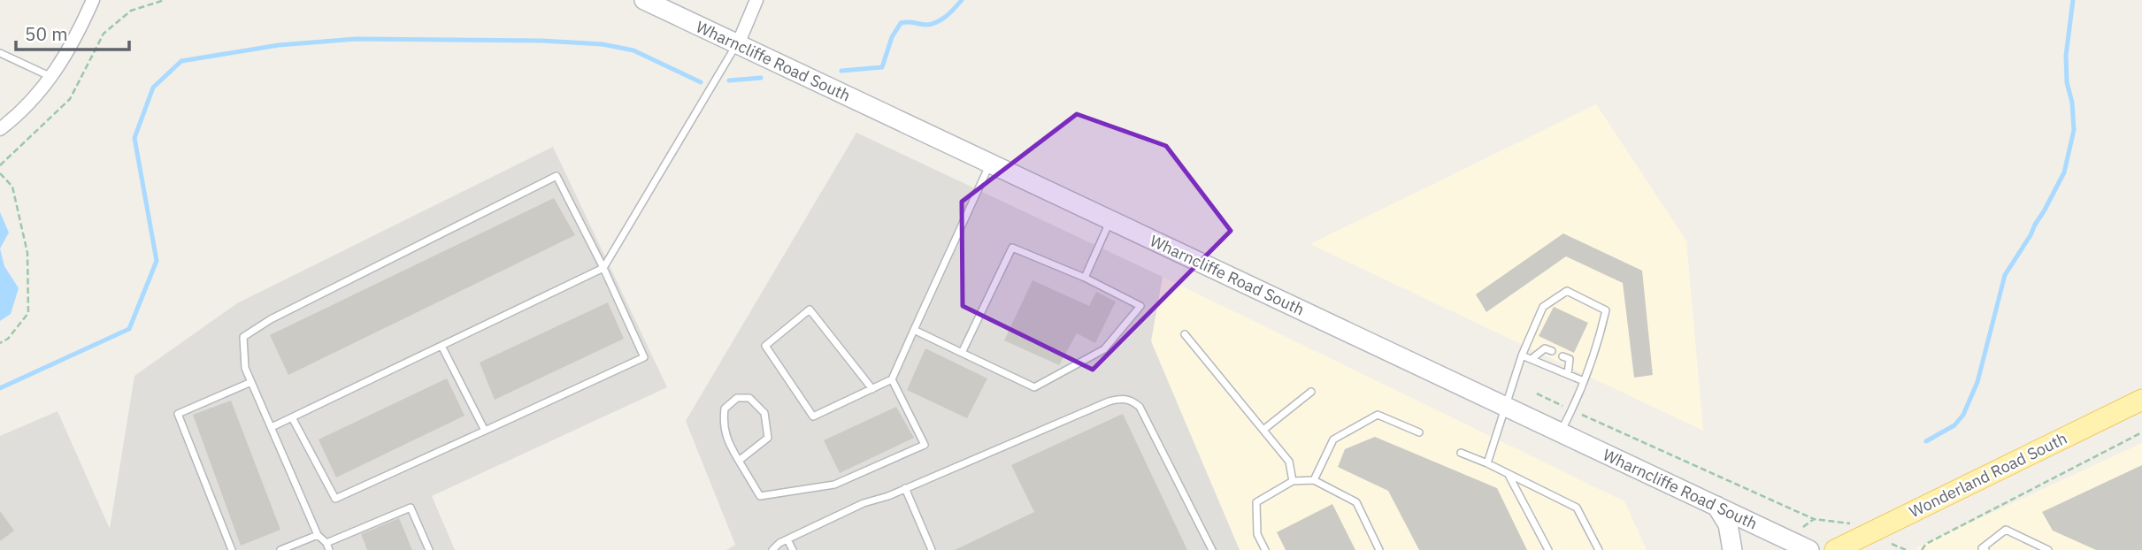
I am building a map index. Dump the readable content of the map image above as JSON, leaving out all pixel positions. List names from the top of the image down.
{
  "streets": {
    "main road": ["Wharncliffe Road South", "Wonderland Road South"]
  },
  "scale_bar": "50 m"
}
